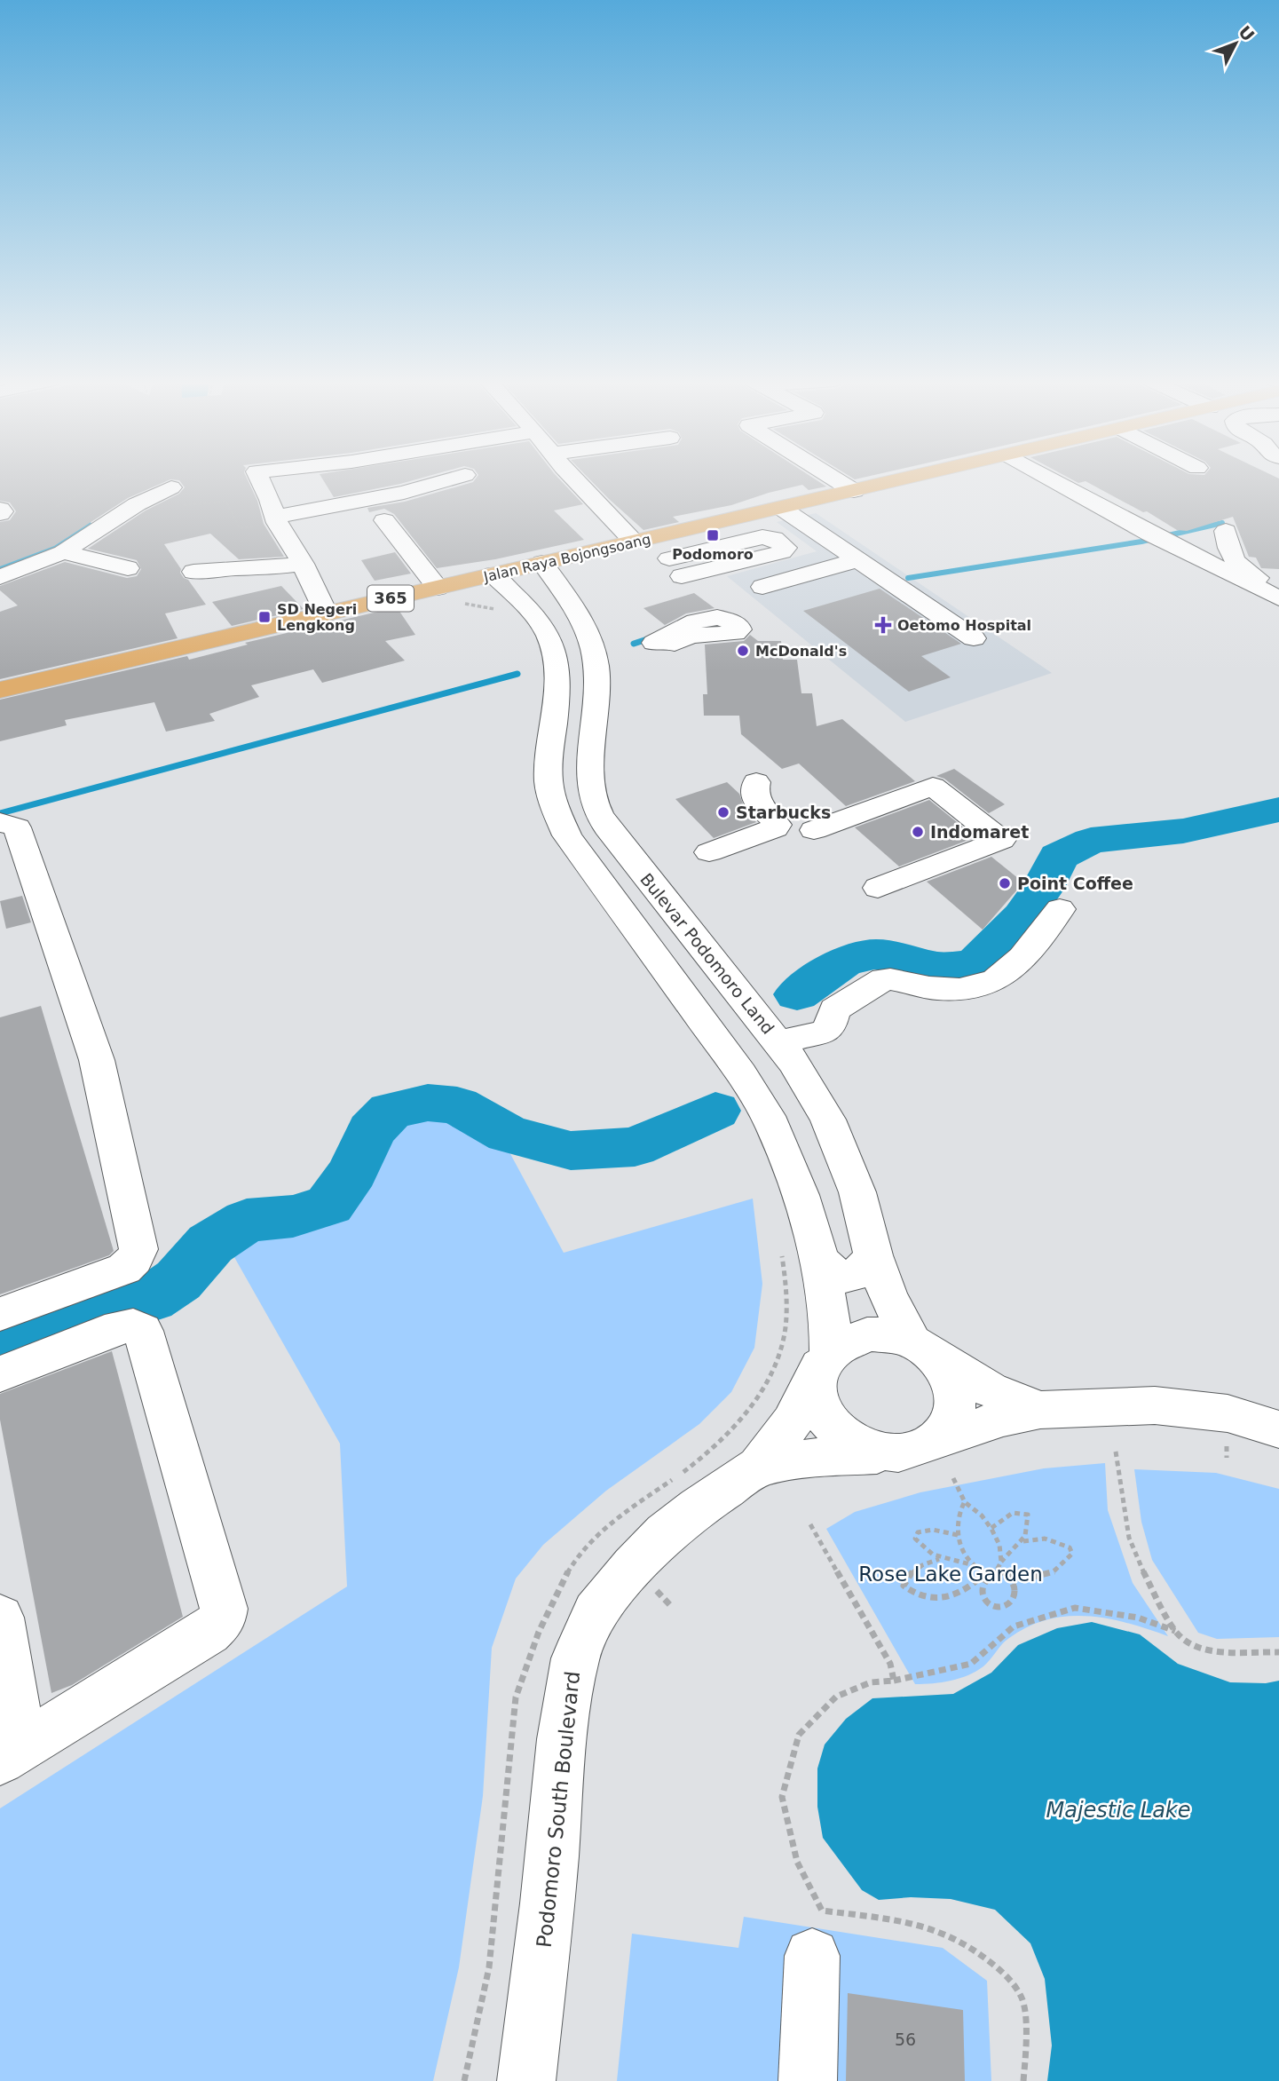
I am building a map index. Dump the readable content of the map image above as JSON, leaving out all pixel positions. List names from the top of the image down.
{
  "streets": {
    "main road": ["Jalan Raya Bojongsoang", "365"],
    "street": ["Bulevar Podomoro Land", "Podomoro South Boulevard"]
  },
  "crossings": [
    ["Jalan Raya Bojongsoang", "Bulevar Podomoro Land"],
    ["Bulevar Podomoro Land", "Podomoro South Boulevard"]
  ],
  "water": ["Majestic Lake"],
  "parks": ["Rose Lake Garden"],
  "places": {
    "transit": ["Podomoro", "SD Negeri Lengkong"],
    "health": ["Oetomo Hospital"],
    "other": [
      "McDonald's",
      "Starbucks",
      "Indomaret",
      "Point Coffee"
    ]
  },
  "house_numbers": ["56"],
  "north": "top right"
}
